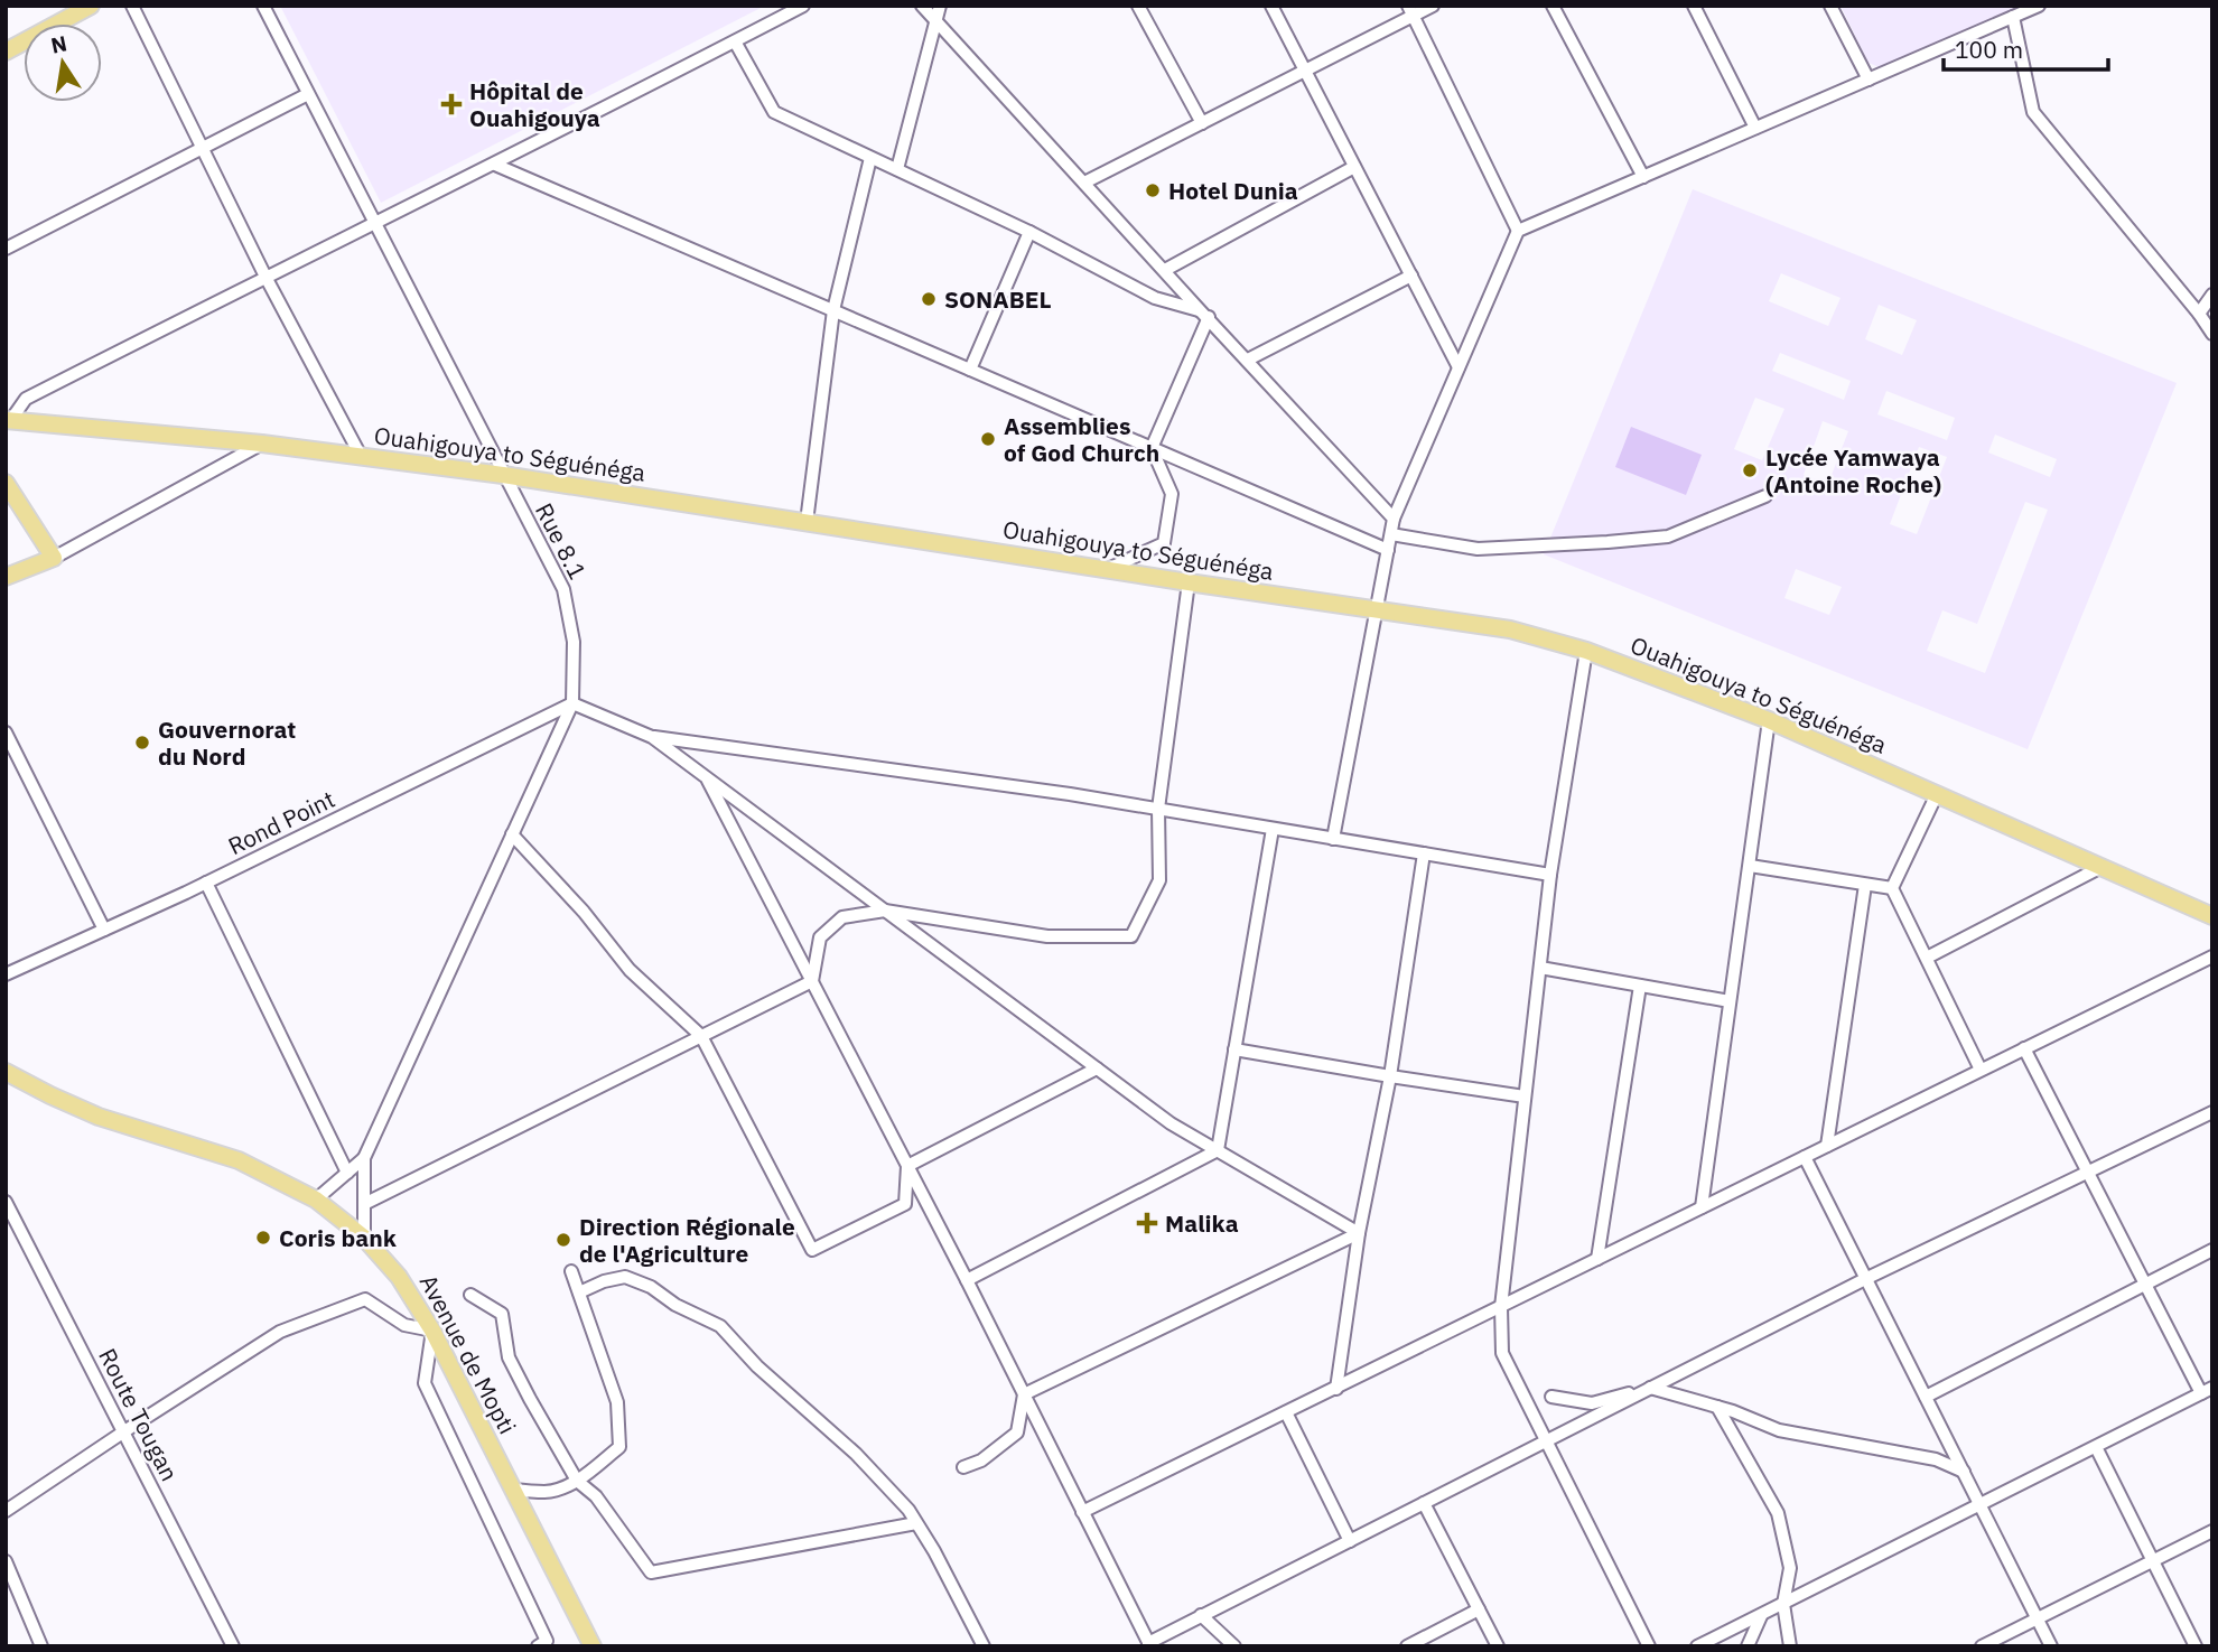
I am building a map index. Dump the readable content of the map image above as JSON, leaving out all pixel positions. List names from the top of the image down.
{
  "streets": {
    "main road": ["Ouahigouya to Séguénéga", "Avenue de Mopti"],
    "street": ["Rue 8.1", "Rond Point", "Route Tougan"]
  },
  "crossings": [
    ["Ouahigouya to Séguénéga", "Rue 8.1"],
    ["Rue 8.1", "Rond Point"],
    ["Rue 8.1", "Avenue de Mopti"]
  ],
  "places": {
    "health": ["Hôpital de Ouahigouya", "Malika"],
    "other": [
      "Hotel Dunia",
      "SONABEL",
      "Assemblies of God Church",
      "Lycée Yamwaya (Antoine Roche)",
      "Gouvernorat du Nord",
      "Coris bank",
      "Direction Régionale de l'Agriculture"
    ]
  },
  "scale_bar": "100 m",
  "north": "top"
}
